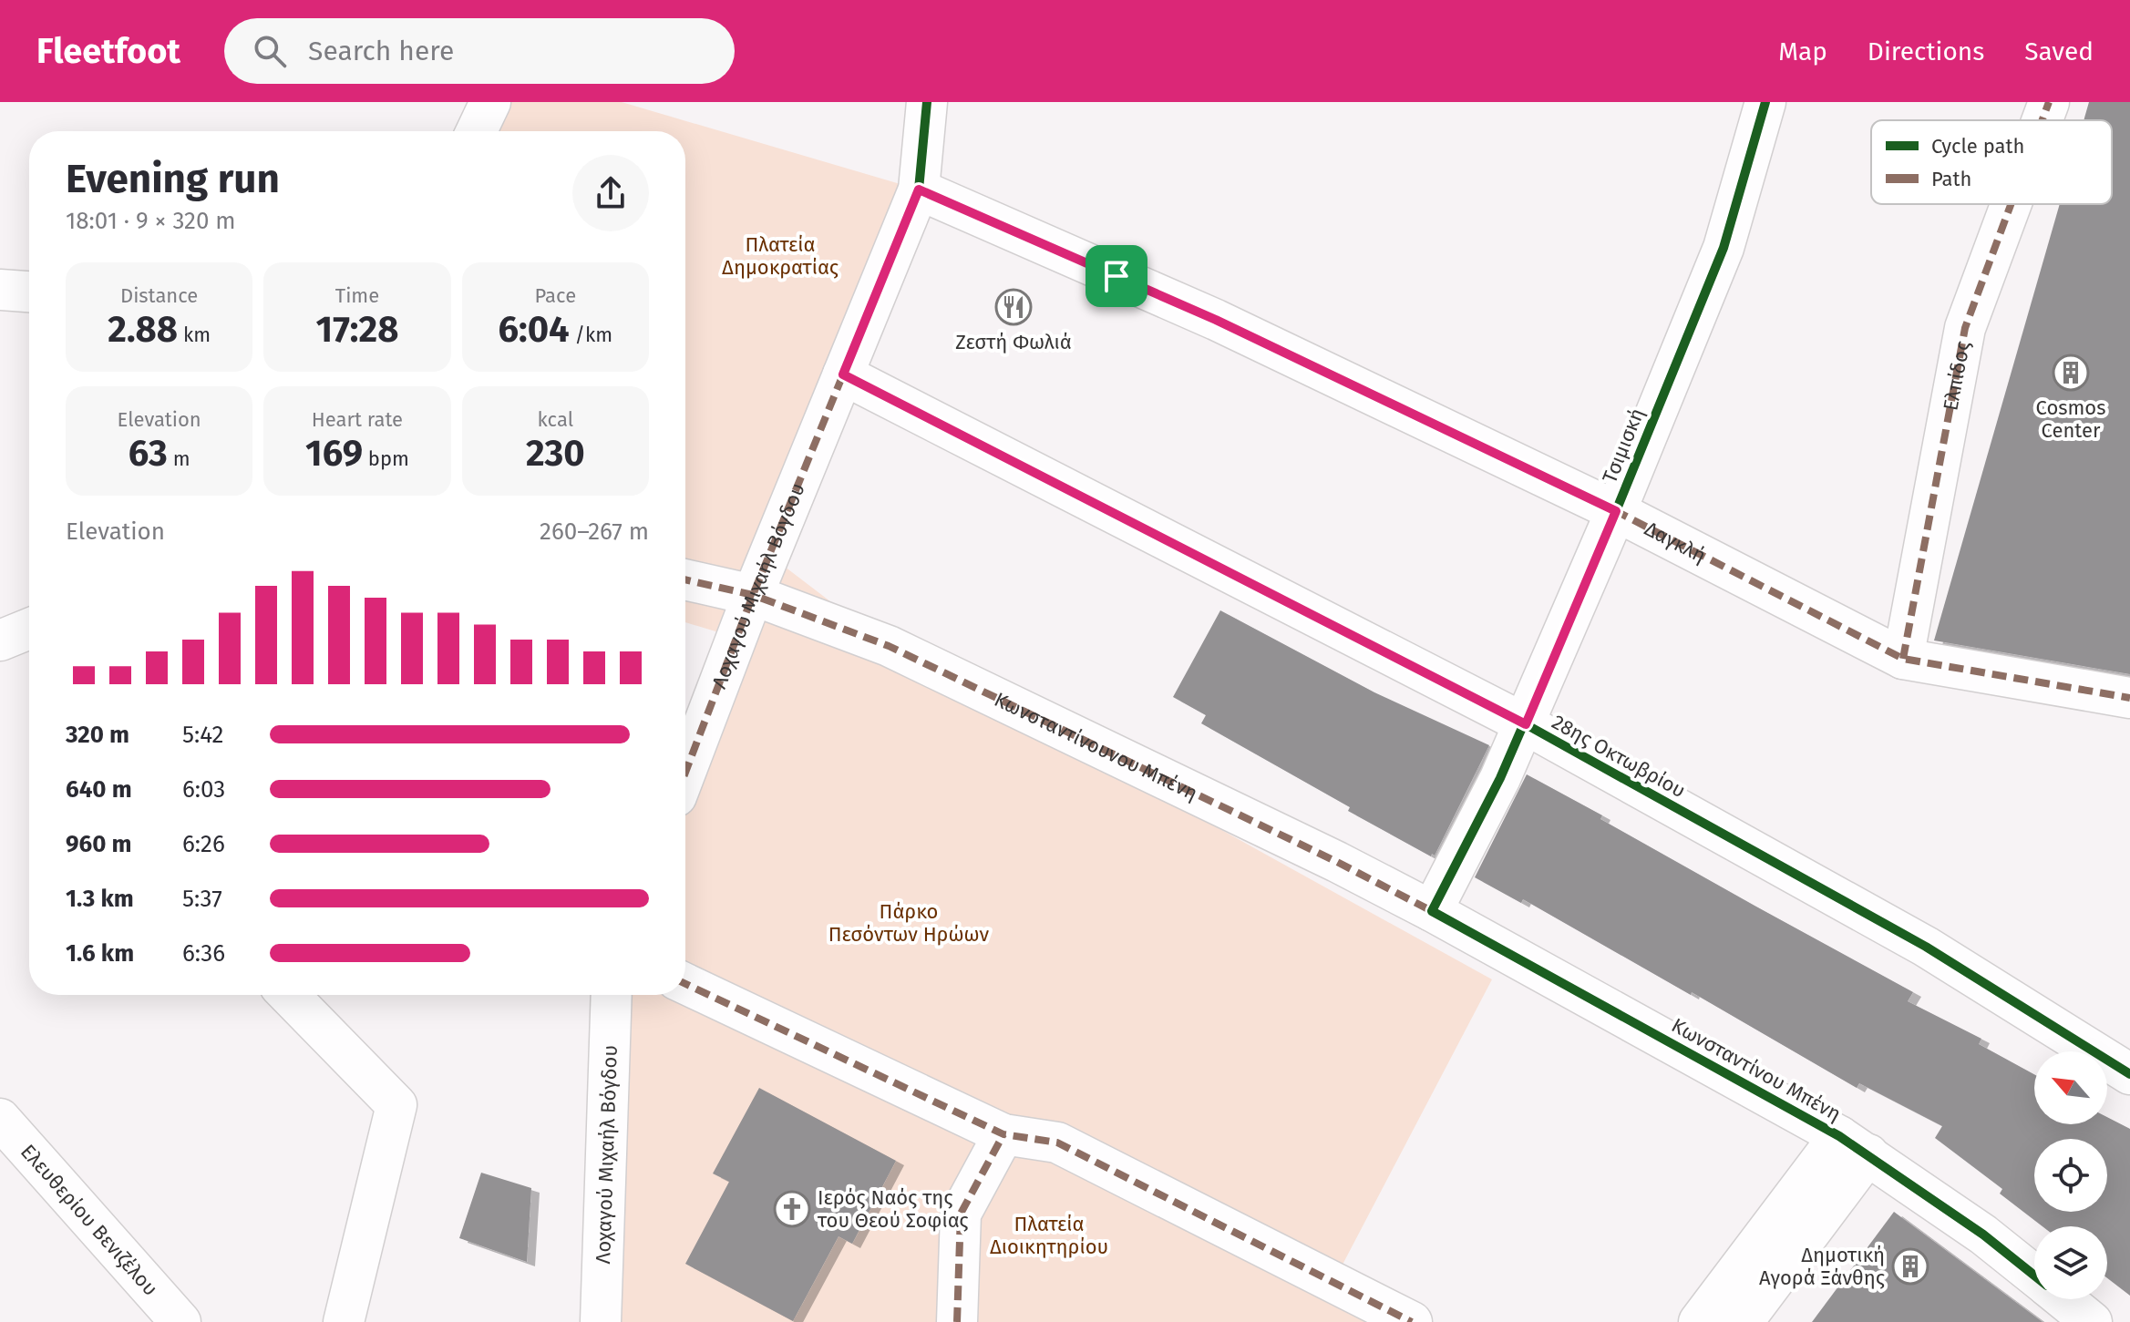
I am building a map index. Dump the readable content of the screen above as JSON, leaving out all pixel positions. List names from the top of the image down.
{
  "streets": {
    "street": [
      "Ελπίδος",
      "Τσιμισκή",
      "Δαγκλή",
      "Λοχαγού Μιχαήλ Βόγδου",
      "Κωνσταντίνουνου Μπένη",
      "28ης Οκτωβρίου",
      "Κωνσταντίνου Μπένη",
      "Ελευθερίου Βενιζέλου"
    ]
  },
  "crossings": [
    ["Ελπίδος", "Δαγκλή"],
    ["Τσιμισκή", "Δαγκλή"],
    ["Τσιμισκή", "Κωνσταντίνουνου Μπένη"],
    ["Τσιμισκή", "28ης Οκτωβρίου"],
    ["Τσιμισκή", "Κωνσταντίνου Μπένη"],
    ["Δαγκλή", "Λοχαγού Μιχαήλ Βόγδου"],
    ["Λοχαγού Μιχαήλ Βόγδου", "Κωνσταντίνουνου Μπένη"],
    ["Λοχαγού Μιχαήλ Βόγδου", "28ης Οκτωβρίου"],
    ["Κωνσταντίνουνου Μπένη", "Κωνσταντίνου Μπένη"]
  ],
  "parks": ["Πλατεία Δημοκρατίας", "Πάρκο Πεσόντων Ηρώων", "Πλατεία Διοικητηρίου"],
  "places": {
    "restaurant": ["Ζεστή Φωλιά"],
    "building": ["Cosmos Center", "Δημοτική Αγορά Ξάνθης"],
    "church": ["Ιερός Ναός της του Θεού Σοφίας"]
  },
  "legend": ["Cycle path", "Path"],
  "north": "top left",
  "page": {
    "header": "Fleetfoot",
    "search": "Search here",
    "nav": ["Map", "Directions", "Saved"],
    "heading": ["Evening run", "18:01 · 9 × 320 m"],
    "stats": [
      ["Distance", "2.88 km"],
      ["Time", "17:28"],
      ["Pace", "6:04 /km"],
      ["Elevation", "63 m"],
      ["Heart rate", "169 bpm"],
      ["kcal", "230"]
    ],
    "chart": ["Elevation", "260–267 m"],
    "list": [
      {
        "name": "320 m",
        "note": "5:42"
      },
      {
        "name": "640 m",
        "note": "6:03"
      },
      {
        "name": "960 m",
        "note": "6:26"
      },
      {
        "name": "1.3 km",
        "note": "5:37"
      },
      {
        "name": "1.6 km",
        "note": "6:36"
      }
    ]
  }
}
